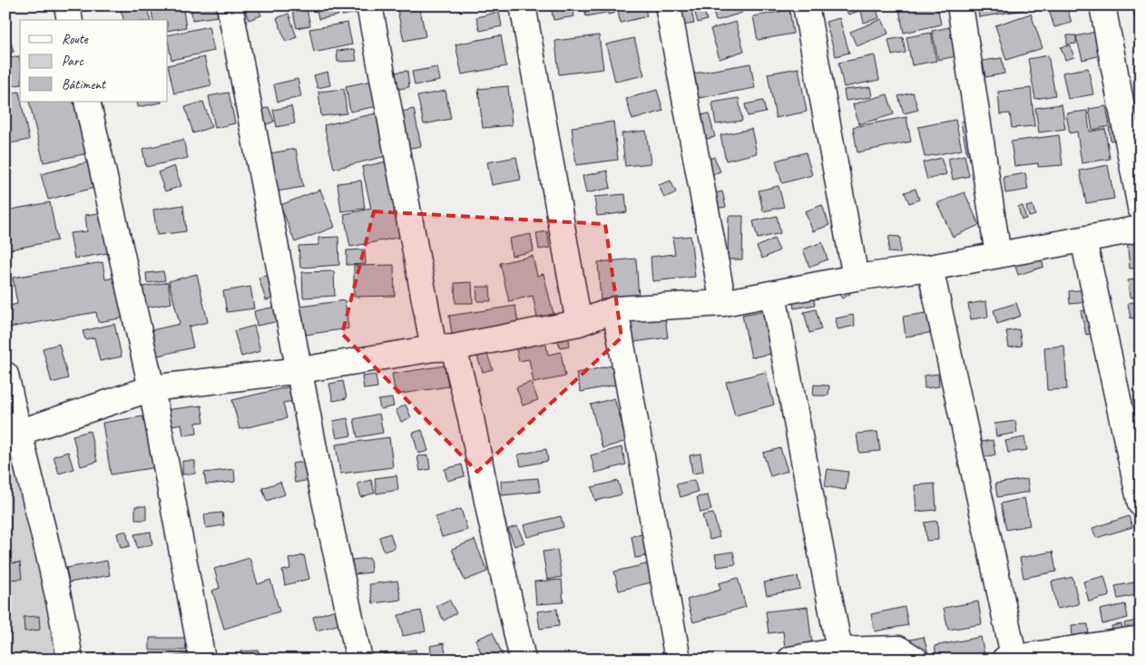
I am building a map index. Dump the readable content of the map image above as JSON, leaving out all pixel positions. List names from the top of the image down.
{
  "legend": ["Route", "Parc", "Bâtiment"]
}
